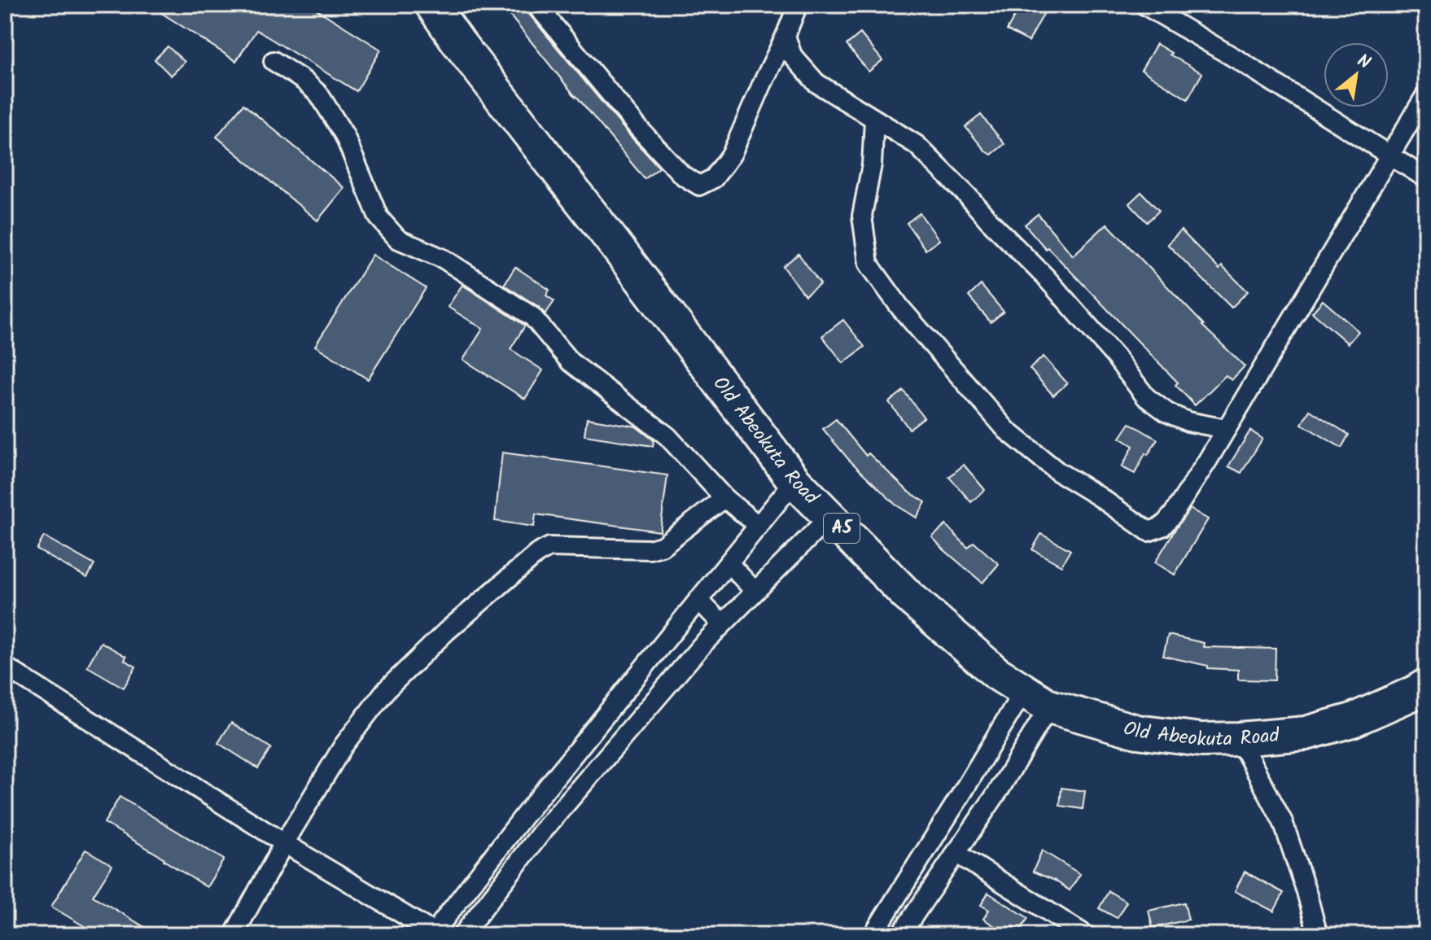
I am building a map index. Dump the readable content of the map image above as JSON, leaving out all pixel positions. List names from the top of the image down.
{
  "streets": {
    "highway": ["Old Abeokuta Road", "A5"]
  },
  "north": "top right"
}
